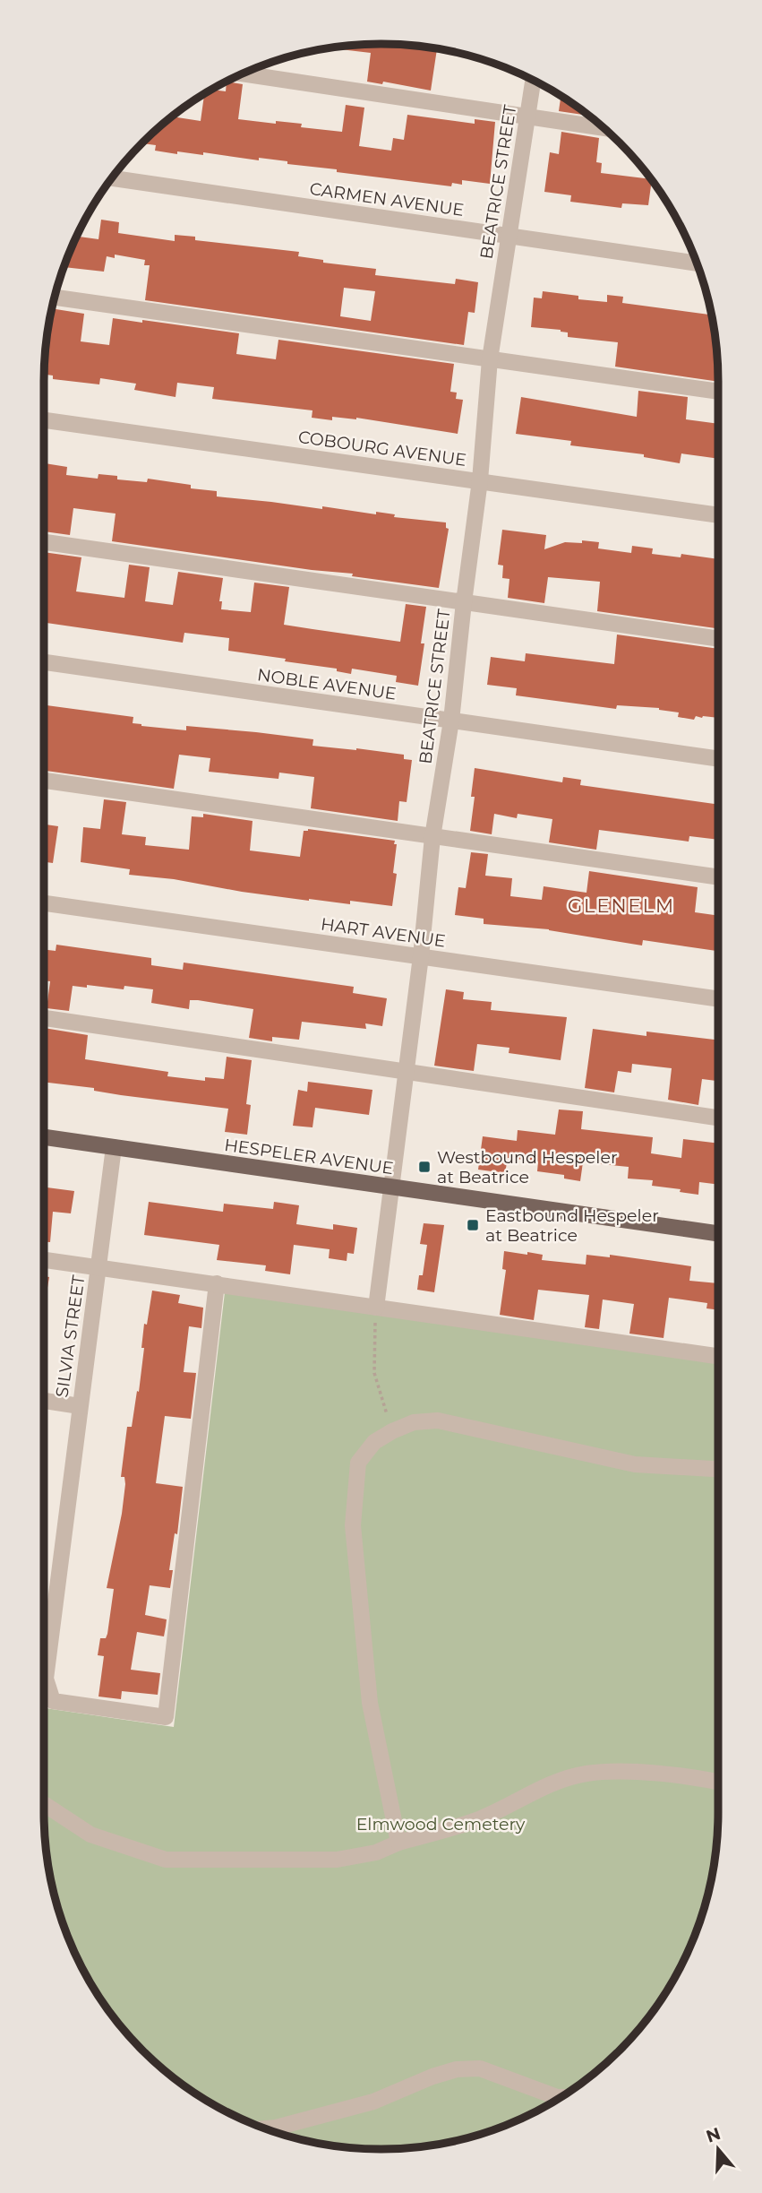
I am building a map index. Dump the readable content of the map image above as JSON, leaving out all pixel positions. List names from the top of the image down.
{
  "streets": {
    "main road": ["HESPELER AVENUE"],
    "street": [
      "BEATRICE STREET",
      "CARMEN AVENUE",
      "COBOURG AVENUE",
      "NOBLE AVENUE",
      "HART AVENUE",
      "SILVIA STREET"
    ]
  },
  "crossings": [
    ["BEATRICE STREET", "CARMEN AVENUE"],
    ["BEATRICE STREET", "COBOURG AVENUE"],
    ["BEATRICE STREET", "NOBLE AVENUE"],
    ["BEATRICE STREET", "HART AVENUE"],
    ["BEATRICE STREET", "HESPELER AVENUE"],
    ["HESPELER AVENUE", "SILVIA STREET"]
  ],
  "districts": ["GLENELM"],
  "parks": ["Elmwood Cemetery"],
  "places": {
    "transit": ["Westbound Hespeler at Beatrice", "Eastbound Hespeler at Beatrice"]
  },
  "north": "top"
}
